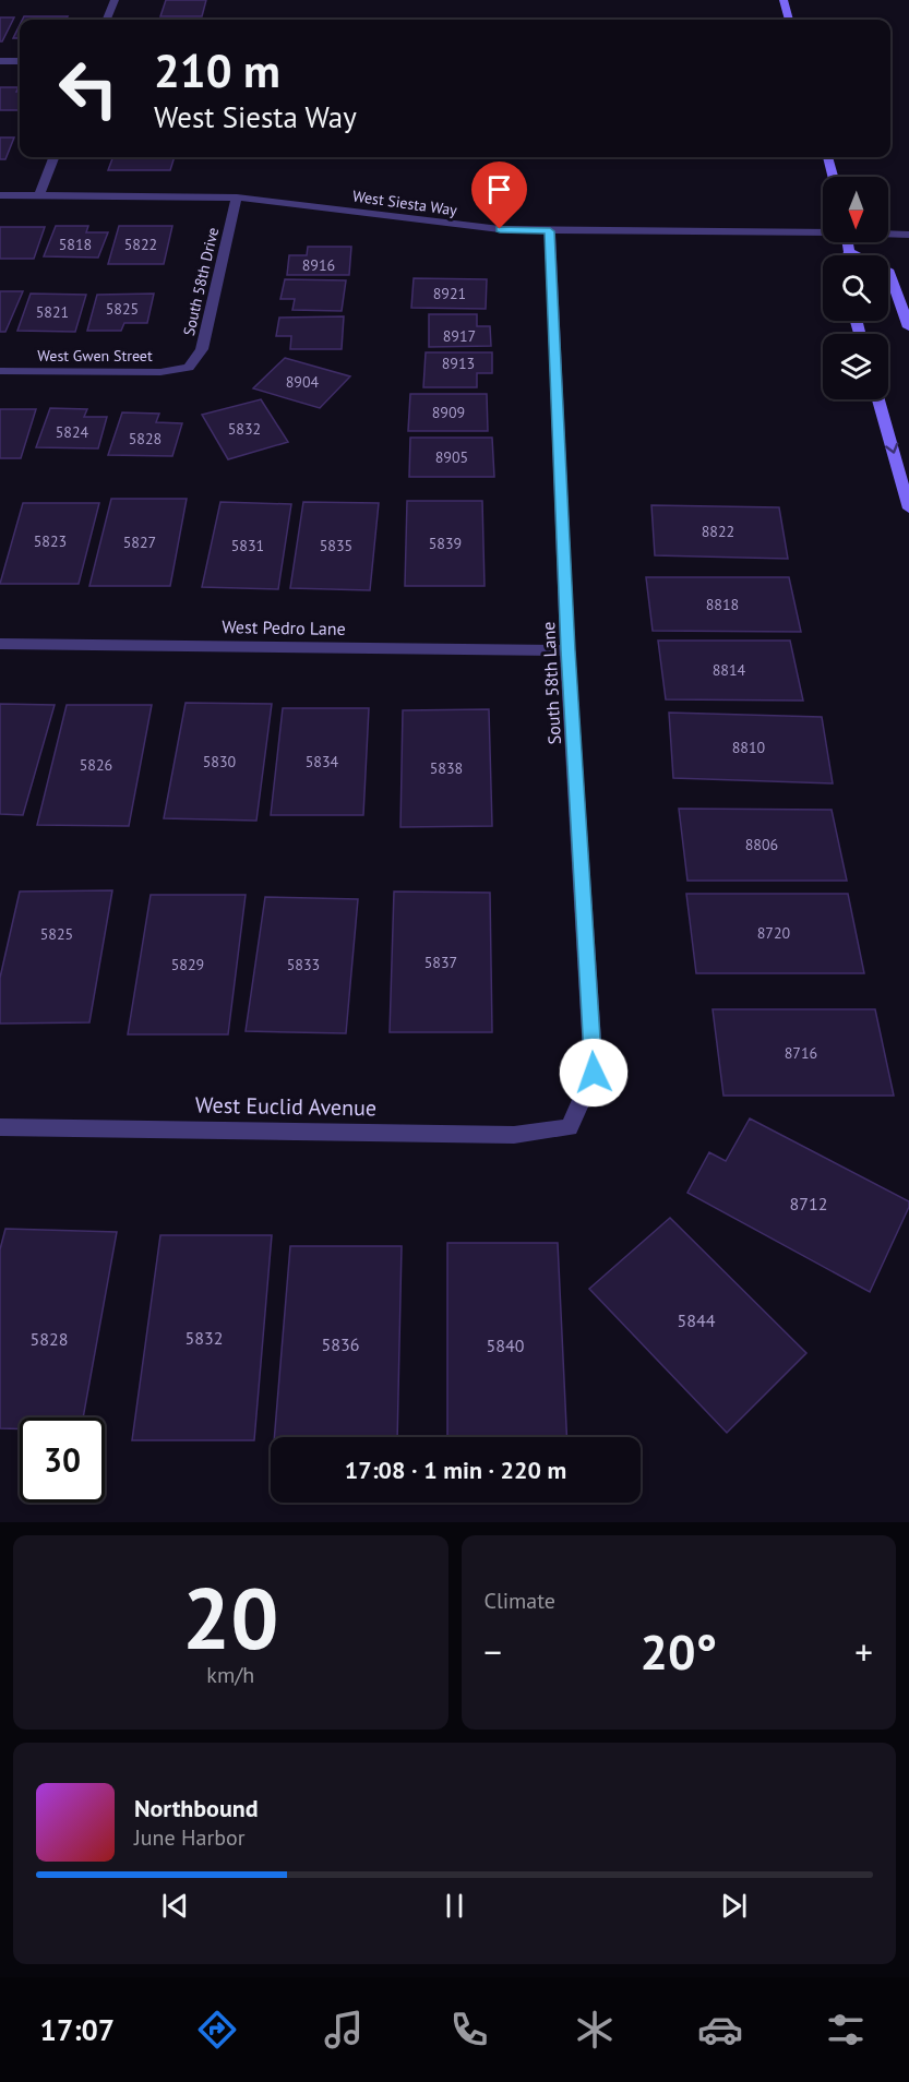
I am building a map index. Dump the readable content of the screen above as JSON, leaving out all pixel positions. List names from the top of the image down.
{
  "streets": {
    "street": [
      "West Siesta Way",
      "South 58th Drive",
      "West Gwen Street",
      "West Pedro Lane",
      "South 58th Lane",
      "West Euclid Avenue"
    ]
  },
  "crossings": [
    ["West Siesta Way", "South 58th Drive"],
    ["West Siesta Way", "South 58th Lane"],
    ["South 58th Drive", "West Gwen Street"],
    ["West Pedro Lane", "South 58th Lane"],
    ["South 58th Lane", "West Euclid Avenue"]
  ],
  "house_numbers": [
    "5818",
    "5822",
    "8916",
    "8921",
    "5825",
    "5821",
    "8917",
    "8913",
    "8904",
    "8909",
    "5832",
    "5824",
    "5828",
    "8905",
    "8822",
    "5823",
    "5827",
    "5839",
    "5831",
    "5835",
    "8818",
    "8814",
    "8810",
    "5830",
    "5834",
    "5826",
    "5838",
    "8806",
    "8720",
    "5825",
    "5837",
    "5829",
    "5833",
    "8716",
    "8712",
    "5844",
    "5832",
    "5828",
    "5836",
    "5840"
  ],
  "north": "bottom",
  "page": {
    "turn": ["210 m", "West Siesta Way"],
    "limit": "30",
    "trip": "17:08 · 1 min · 220 m",
    "tile": [
      ["20", "km/h"],
      "Climate"
    ],
    "heat": ["−", "20°", "+"],
    "song": ["Northbound", "June Harbor"],
    "tabs": "17:07"
  }
}
